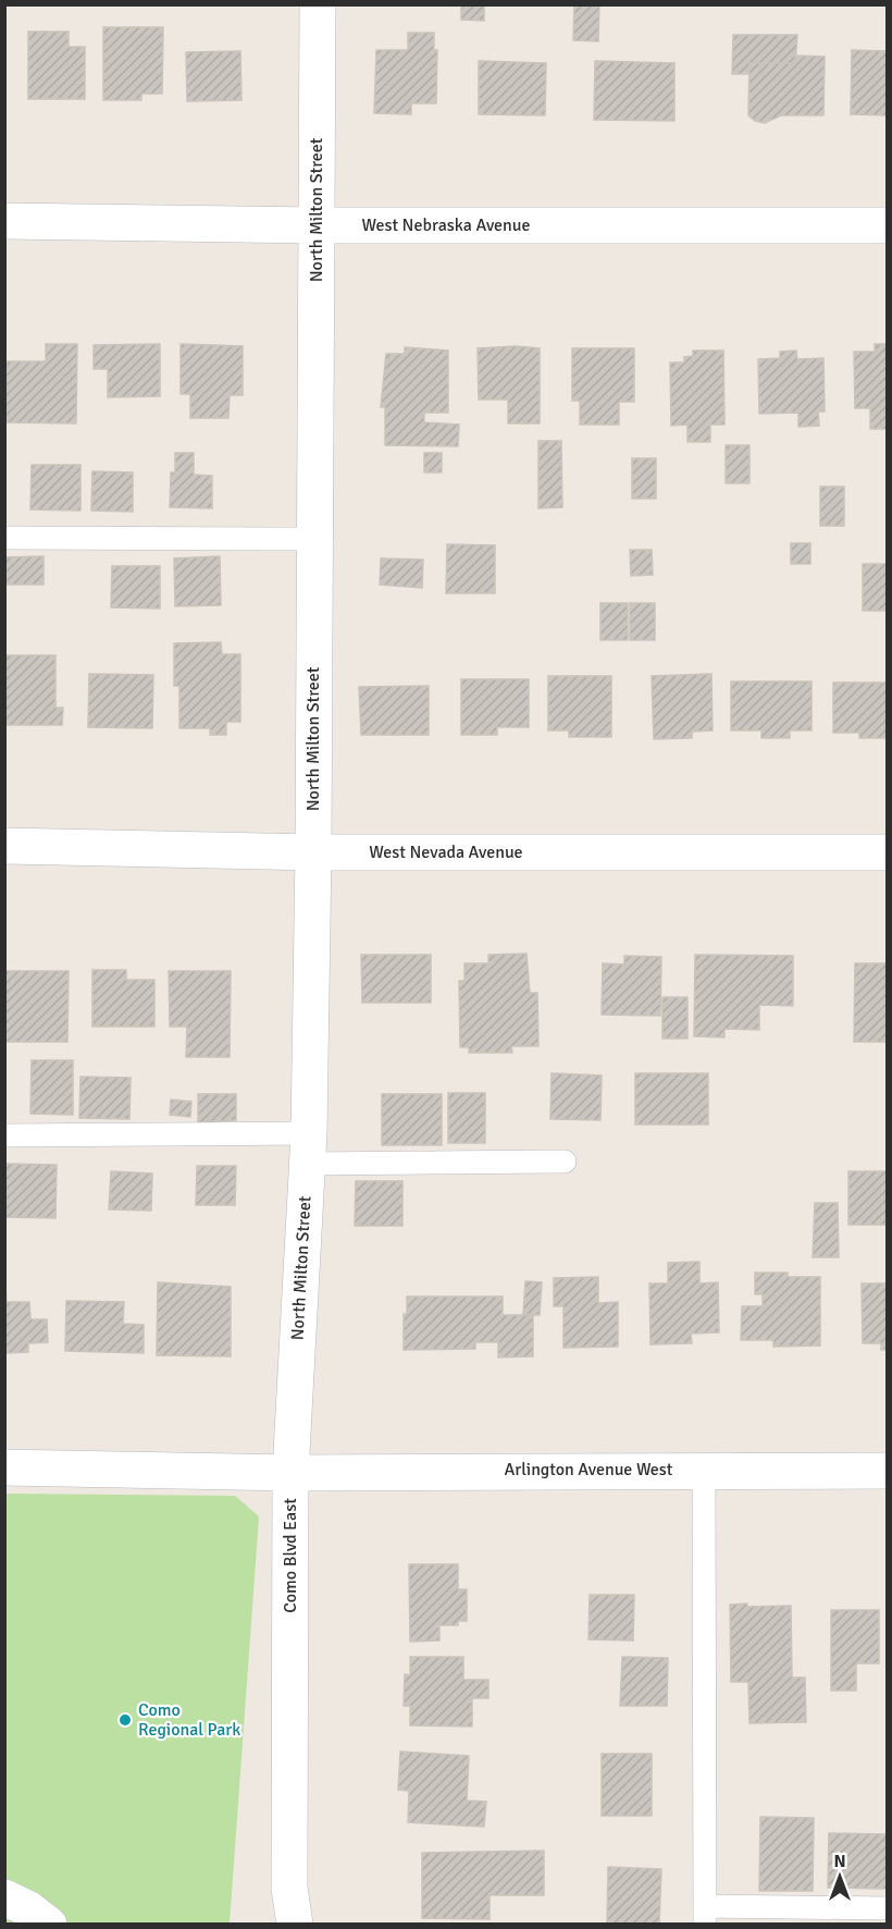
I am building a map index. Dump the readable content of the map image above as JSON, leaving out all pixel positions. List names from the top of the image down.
{
  "streets": {
    "street": [
      "North Milton Street",
      "West Nebraska Avenue",
      "West Nevada Avenue",
      "Arlington Avenue West",
      "Como Blvd East"
    ]
  },
  "crossings": [
    ["North Milton Street", "West Nebraska Avenue"],
    ["North Milton Street", "West Nevada Avenue"],
    ["North Milton Street", "Arlington Avenue West"],
    ["North Milton Street", "Como Blvd East"],
    ["Arlington Avenue West", "Como Blvd East"]
  ],
  "places": ["Como Regional Park"],
  "north": "top"
}
